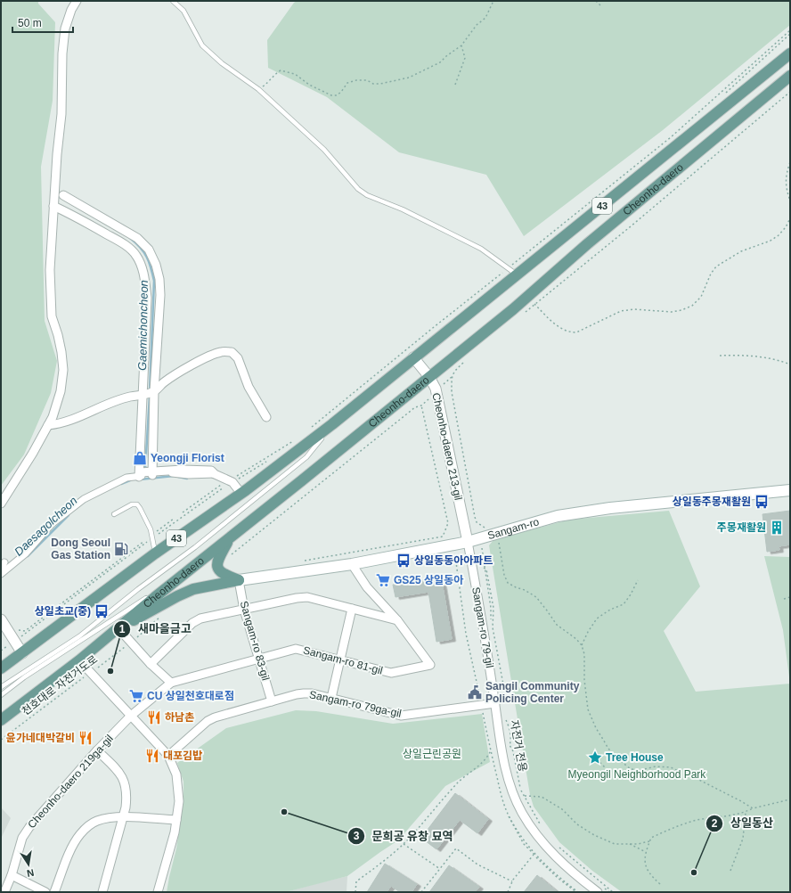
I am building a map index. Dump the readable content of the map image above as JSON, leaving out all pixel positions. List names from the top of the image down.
{
  "streets": {
    "main road": ["Cheonho-daero", "43", "Sangam-ro"],
    "street": [
      "Cheonho-daero 213-gil",
      "Sangam-ro 79-gil",
      "Sangam-ro 83-gil",
      "Sangam-ro 81-gil",
      "Sangam-ro 79ga-gil",
      "Cheonho-daero 219ga-gil"
    ],
    "path": ["천호대로 자전거도로", "자전거 전용"]
  },
  "crossings": [
    ["Cheonho-daero", "Cheonho-daero 213-gil"],
    ["Cheonho-daero 213-gil", "Sangam-ro"],
    ["Cheonho-daero 213-gil", "Sangam-ro 79-gil"],
    ["Sangam-ro", "Sangam-ro 79-gil"],
    ["Sangam-ro", "Sangam-ro 83-gil"],
    ["Sangam-ro", "Sangam-ro 81-gil"],
    ["Sangam-ro 79-gil", "Sangam-ro 79ga-gil"],
    ["Sangam-ro 83-gil", "Sangam-ro 81-gil"],
    ["Sangam-ro 83-gil", "Sangam-ro 79ga-gil"],
    ["Sangam-ro 81-gil", "Cheonho-daero 219ga-gil"]
  ],
  "water": ["Gaemichoncheon", "Daesagolcheon"],
  "parks": ["상일근린공원", "Myeongil Neighborhood Park"],
  "places": {
    "shop": ["Yeongji Florist"],
    "bus stop": ["상일동주몽재활원", "상일동동아아파트", "상일초교(중)"],
    "building": ["주몽재활원"],
    "fuel station": ["Dong Seoul Gas Station"],
    "supermarket": ["GS25 상일동아", "CU 상일천호대로점"],
    "other": ["새마을금고", "문희공 유창 묘역", "상일동산"],
    "public building": ["Sangil Community Policing Center"],
    "restaurant": ["하남촌", "윤가네대박갈비", "대포김밥"],
    "place": ["Tree House"]
  },
  "scale_bar": "50 m",
  "north": "bottom"
}
